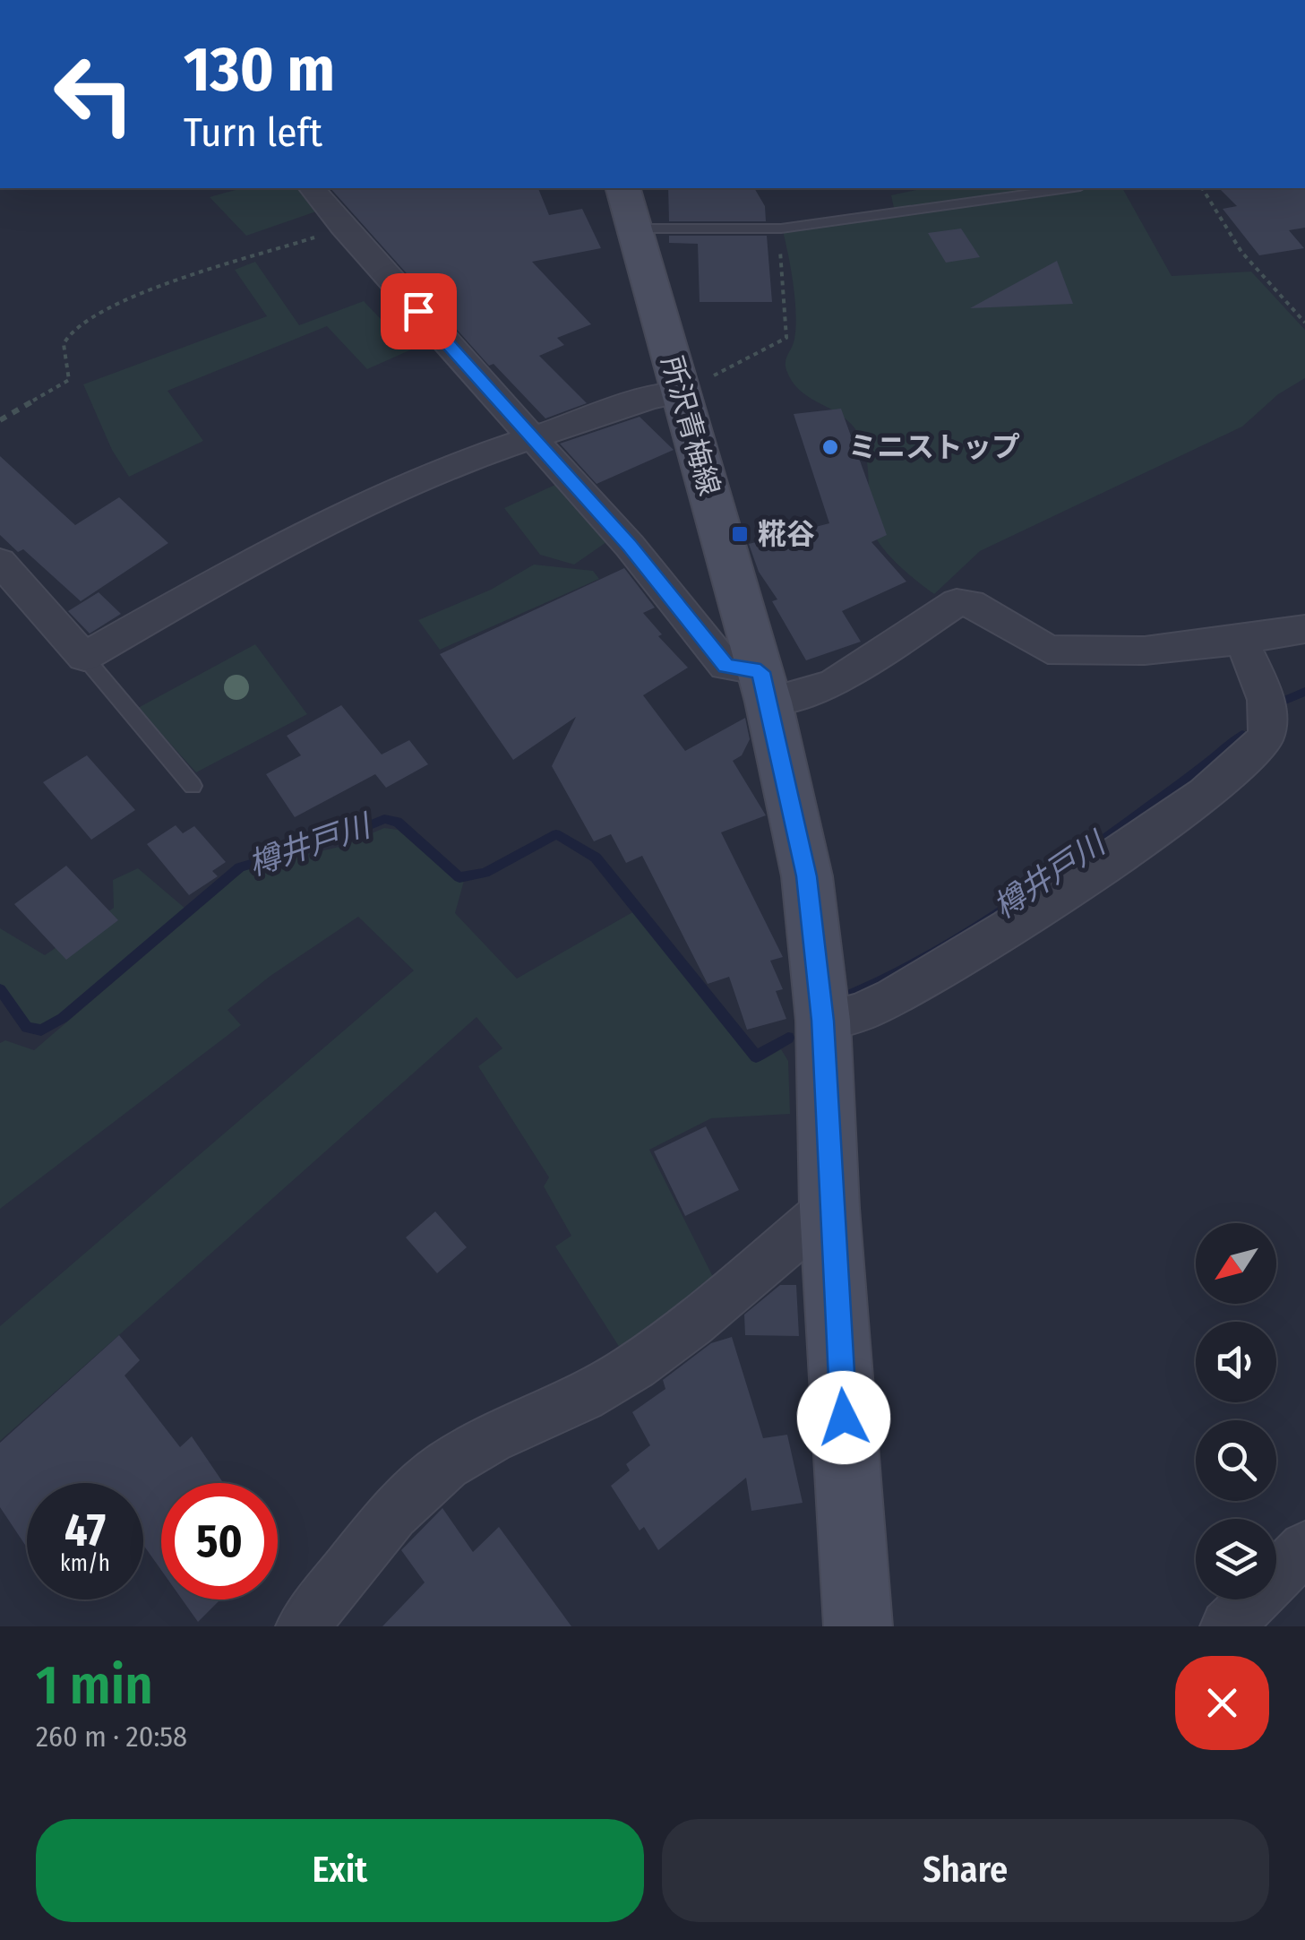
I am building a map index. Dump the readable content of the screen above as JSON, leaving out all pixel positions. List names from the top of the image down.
{
  "streets": {
    "main road": ["所沢青梅線"]
  },
  "water": ["樽井戸川"],
  "places": {
    "other": ["ミニストップ"],
    "transit": ["糀谷"]
  },
  "north": "bottom left",
  "page": {
    "turn": ["130 m", "Turn left"],
    "speed": "47 km/h",
    "limit": "50",
    "heading": ["1 min", "260 m · 20:58"],
    "buttons": ["Exit", "Share"]
  }
}
